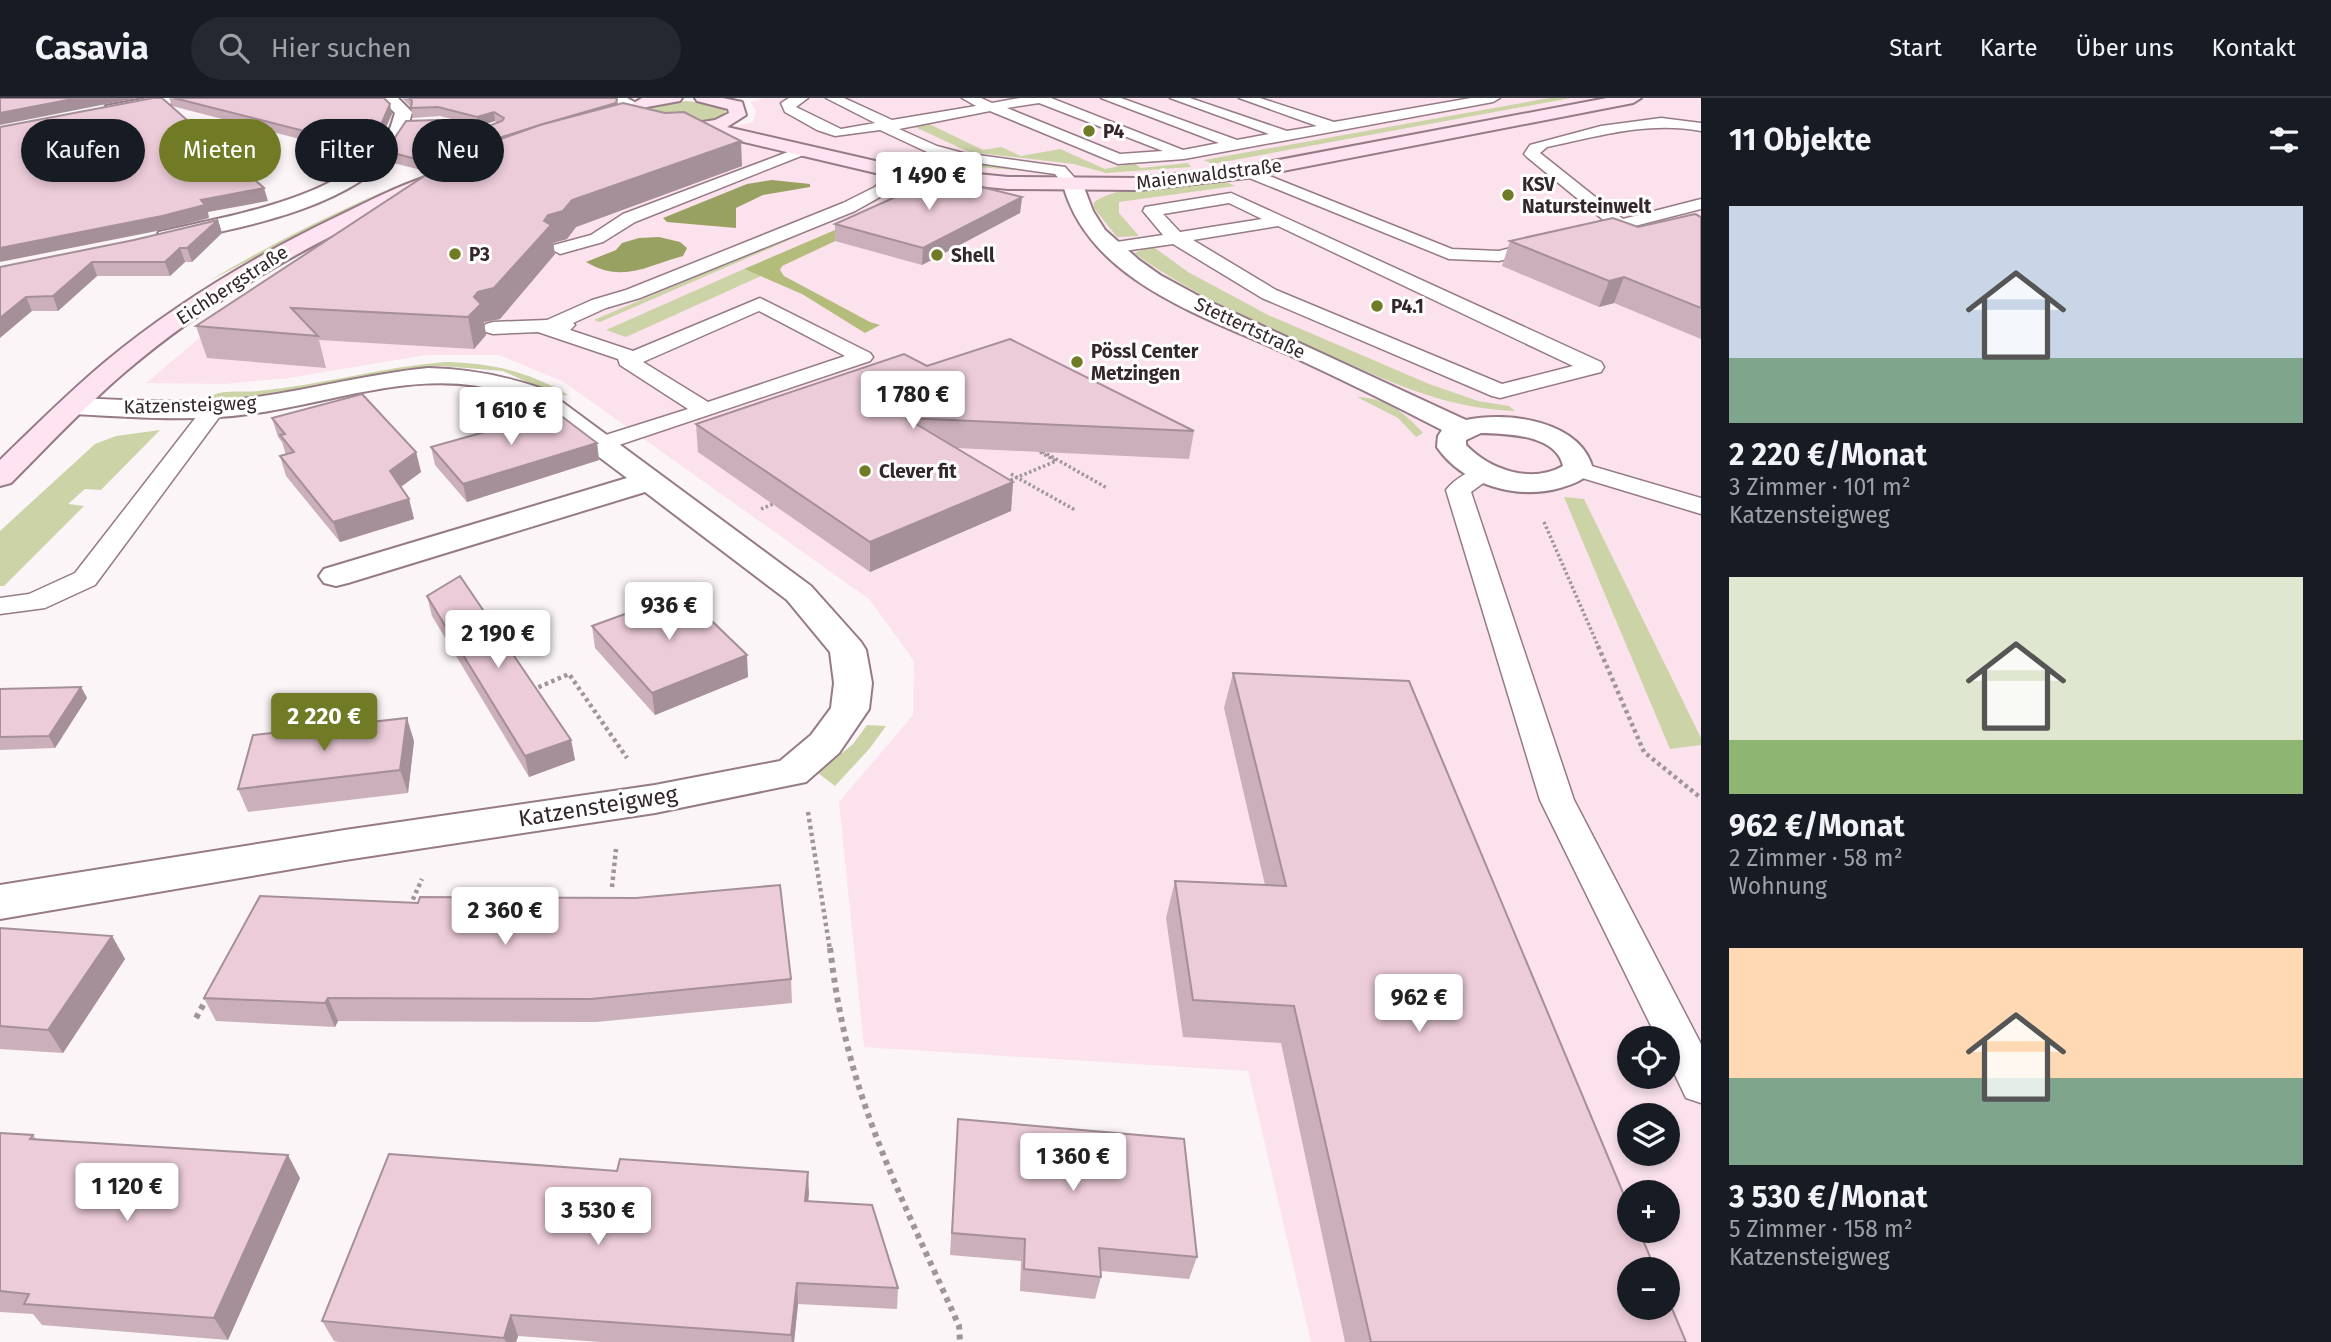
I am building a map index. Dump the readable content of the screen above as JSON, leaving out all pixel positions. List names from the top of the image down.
{
  "streets": {
    "street": [
      "Maienwaldstraße",
      "Eichbergstraße",
      "Stettertstraße",
      "Katzensteigweg"
    ]
  },
  "crossings": [
    ["Maienwaldstraße", "Stettertstraße"],
    ["Eichbergstraße", "Katzensteigweg"]
  ],
  "places": [
    "P4",
    "KSV Natursteinwelt",
    "P3",
    "Shell",
    "P4.1",
    "Pössl Center Metzingen",
    "Clever fit"
  ],
  "page": {
    "header": "Casavia",
    "search": "Hier suchen",
    "nav": [
      "Start",
      "Karte",
      "Über uns",
      "Kontakt"
    ],
    "heading": "11 Objekte",
    "chip": [
      "Kaufen",
      "Mieten",
      "Filter",
      "Neu"
    ],
    "price": [
      "1 490 €",
      "1 780 €",
      "1 610 €",
      "936 €",
      "2 190 €",
      "2 220 €",
      "2 360 €",
      "962 €",
      "1 360 €",
      "1 120 €",
      "3 530 €"
    ],
    "list": [
      {
        "name": "2 220 €/Monat",
        "note": "3 Zimmer · 101 m² · Katzensteigweg"
      },
      {
        "name": "962 €/Monat",
        "note": "2 Zimmer · 58 m² · Wohnung"
      },
      {
        "name": "3 530 €/Monat",
        "note": "5 Zimmer · 158 m² · Katzensteigweg"
      }
    ],
    "map_buttons": ["+", "−"]
  }
}
